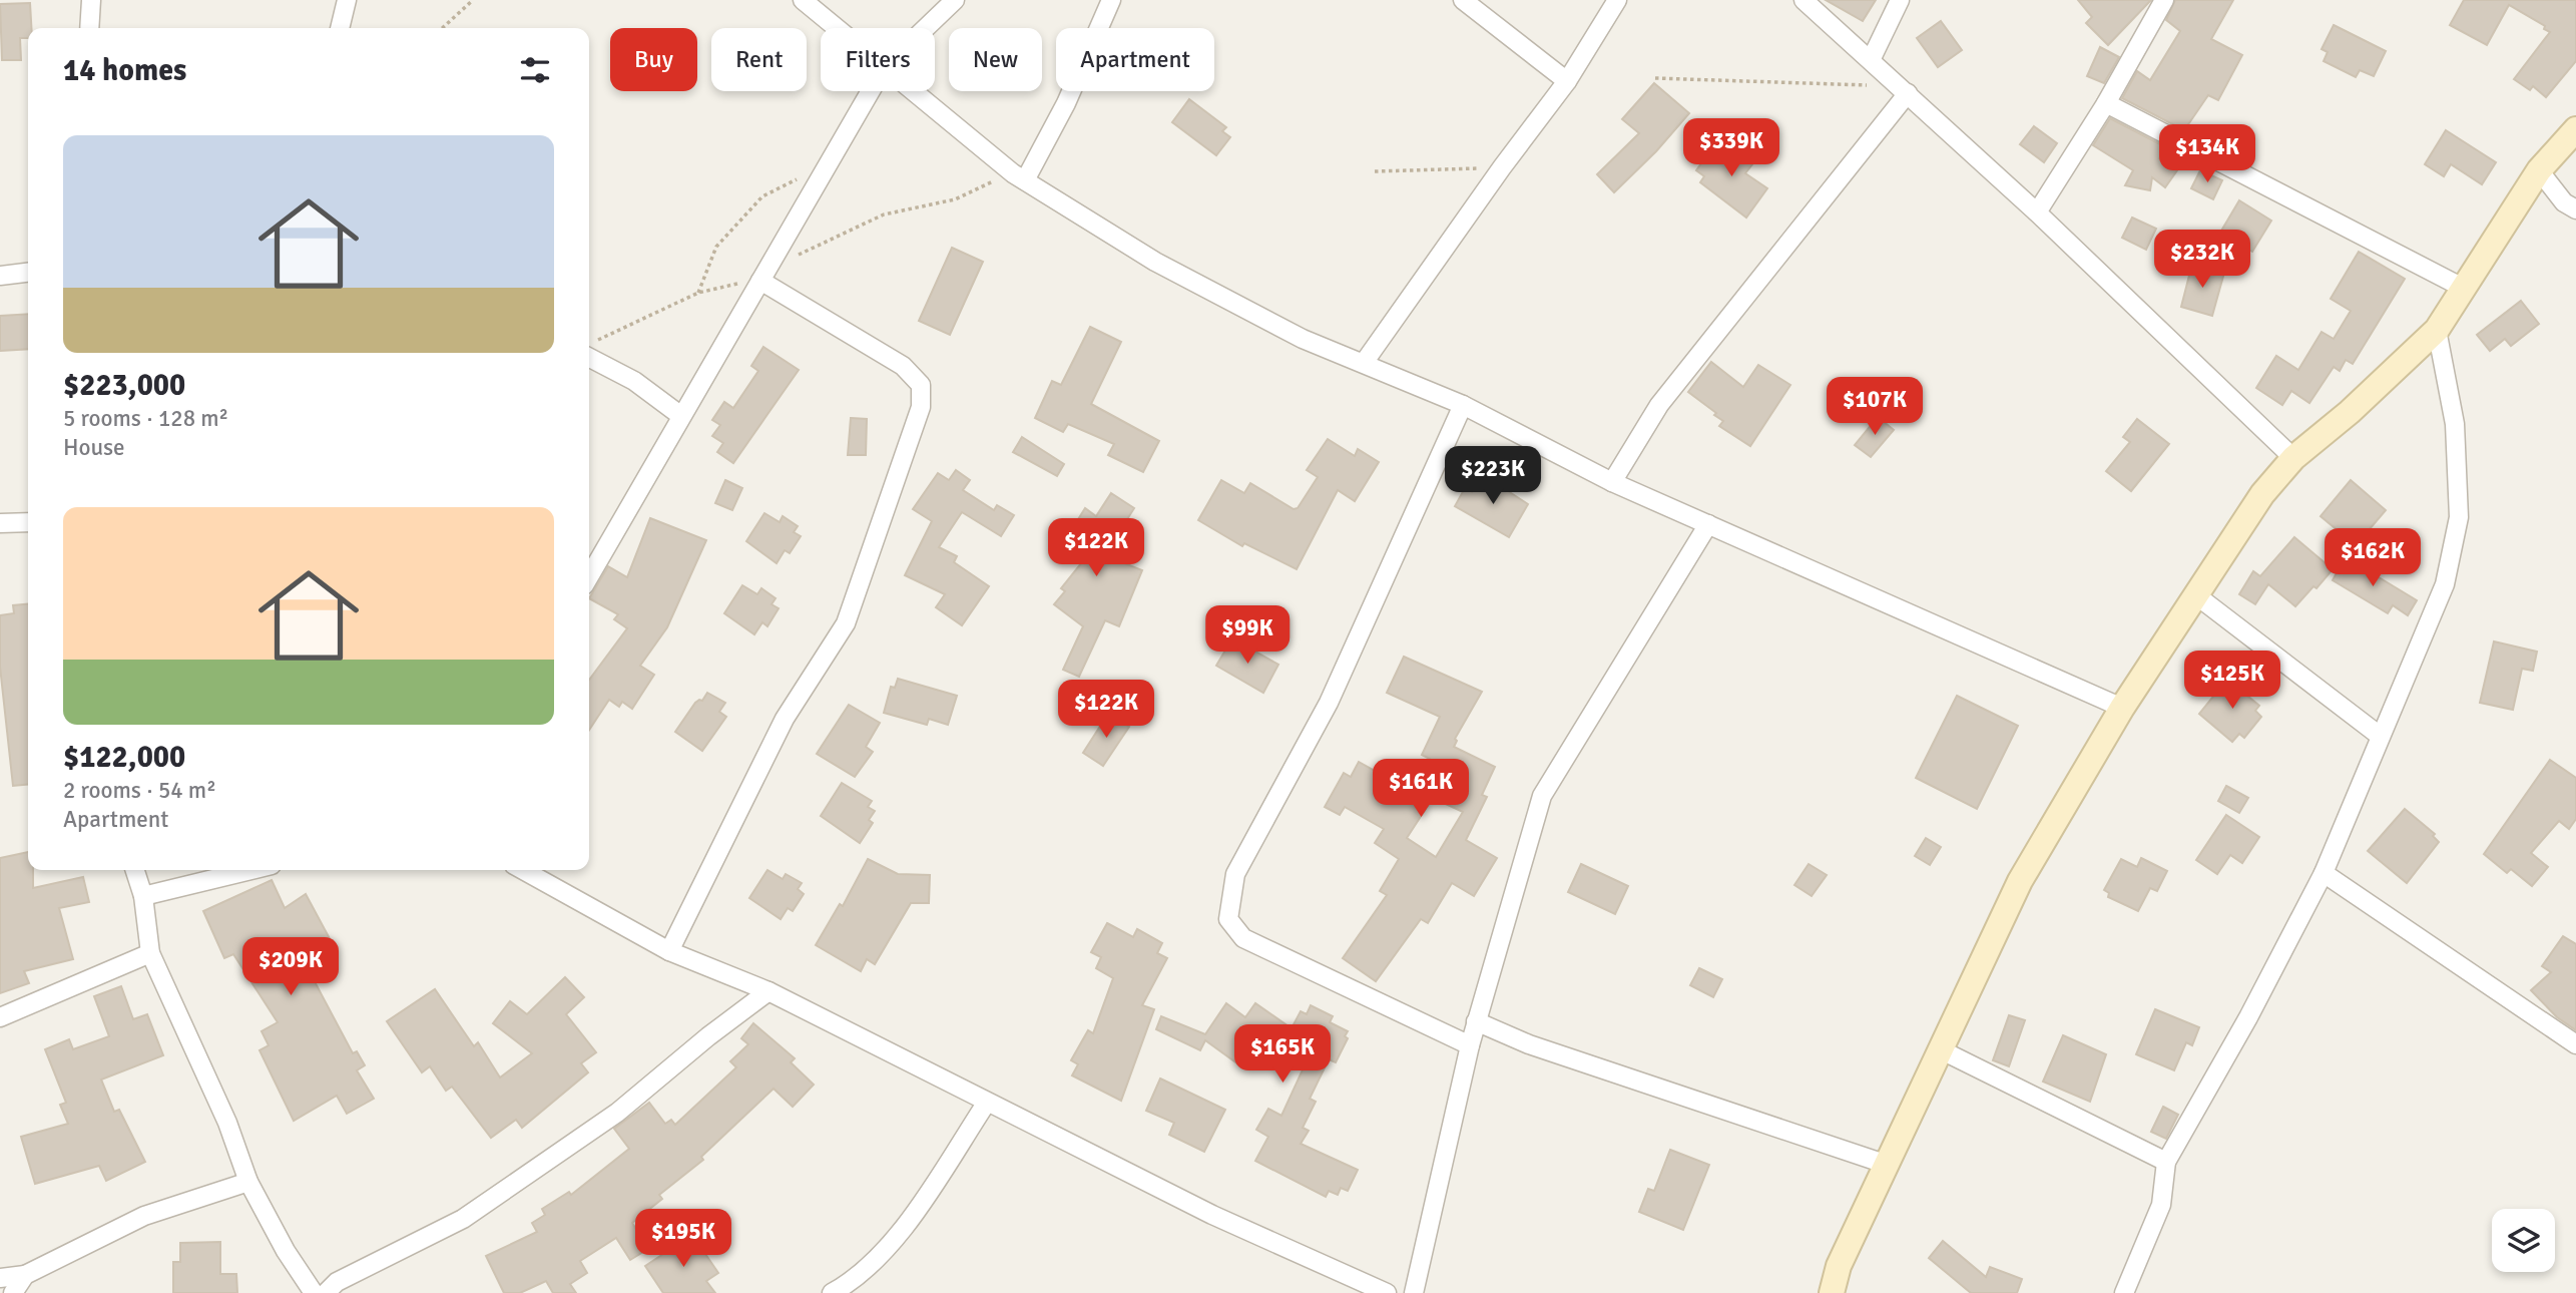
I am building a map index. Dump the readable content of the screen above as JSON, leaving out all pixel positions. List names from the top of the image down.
{
  "page": {
    "chip": [
      "Buy",
      "Rent",
      "Filters",
      "New",
      "Apartment"
    ],
    "heading": "14 homes",
    "list": [
      {
        "name": "$223,000",
        "note": "5 rooms · 128 m² · House"
      },
      {
        "name": "$122,000",
        "note": "2 rooms · 54 m² · Apartment"
      }
    ],
    "price": [
      "$339K",
      "$134K",
      "$232K",
      "$107K",
      "$223K",
      "$122K",
      "$162K",
      "$99K",
      "$125K",
      "$122K",
      "$161K",
      "$209K",
      "$165K",
      "$195K"
    ]
  }
}
